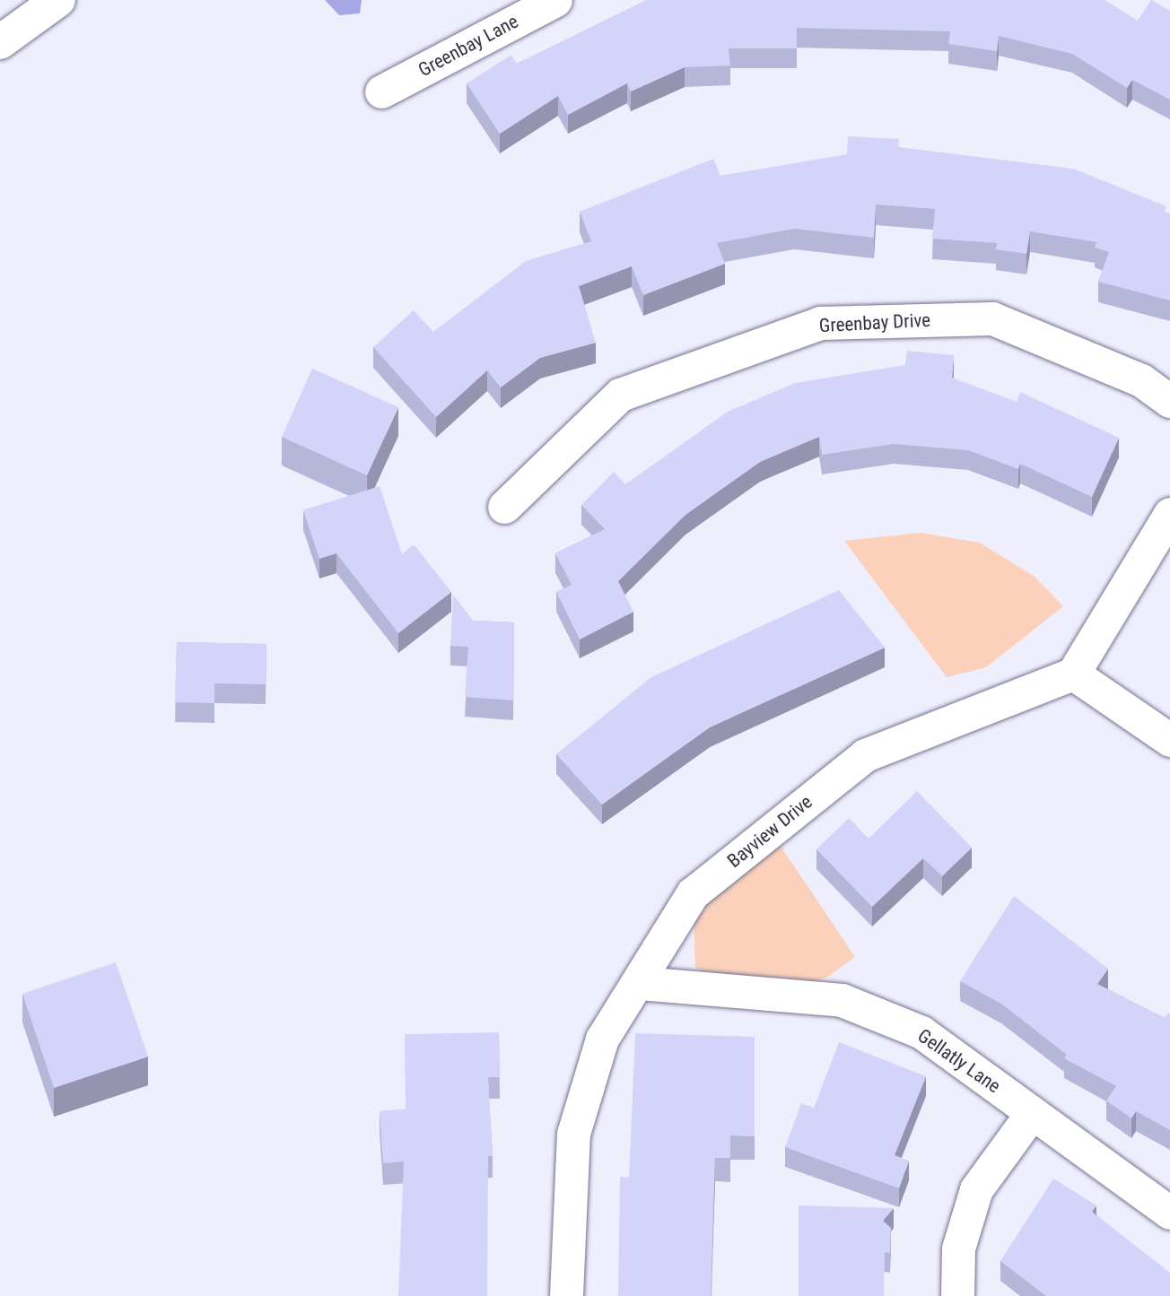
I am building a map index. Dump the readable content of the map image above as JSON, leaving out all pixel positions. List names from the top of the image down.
{
  "streets": {
    "street": [
      "Greenbay Lane",
      "Greenbay Drive",
      "Bayview Drive",
      "Gellatly Lane"
    ]
  },
  "crossings": [
    ["Bayview Drive", "Gellatly Lane"]
  ]
}
